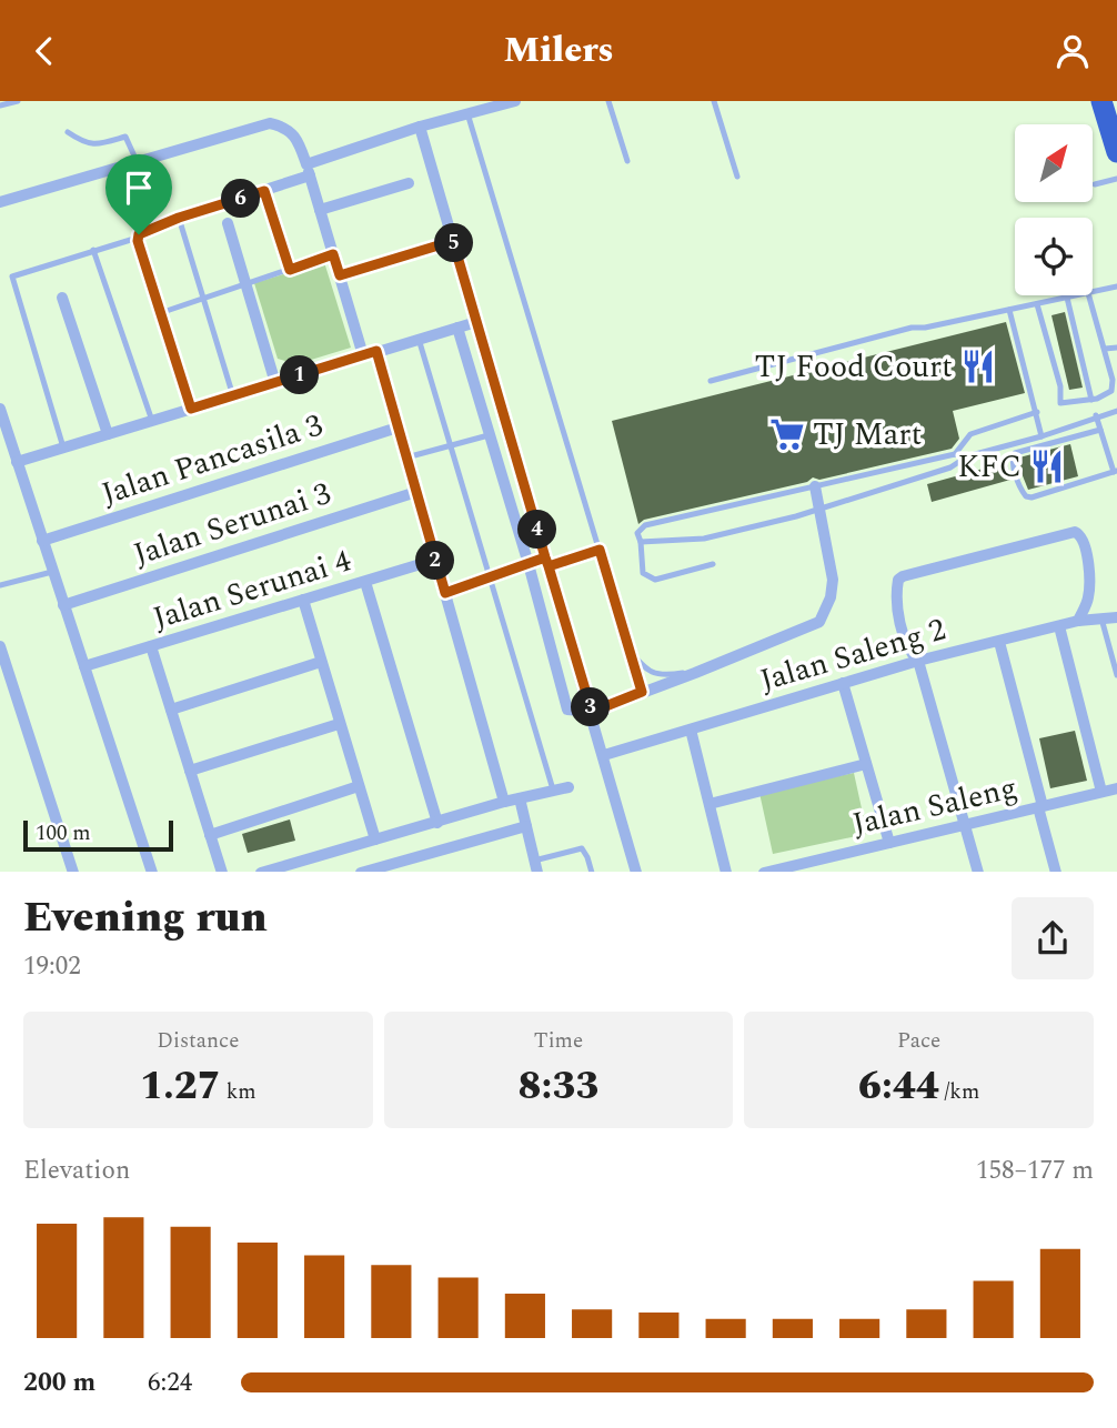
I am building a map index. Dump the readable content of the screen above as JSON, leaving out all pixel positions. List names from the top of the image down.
{
  "streets": {
    "street": [
      "Jalan Pancasila 3",
      "Jalan Serunai 3",
      "Jalan Serunai 4",
      "Jalan Saleng 2",
      "Jalan Saleng"
    ]
  },
  "places": {
    "restaurant": ["TJ Food Court", "KFC"],
    "supermarket": ["TJ Mart"]
  },
  "scale_bar": "100 m",
  "north": "top right",
  "page": {
    "header": "Milers",
    "pins": [
      "6",
      "5",
      "1",
      "4",
      "2",
      "3"
    ],
    "scale": "100 m",
    "heading": ["Evening run", "19:02"],
    "stats": [
      ["Distance", "1.27 km"],
      ["Time", "8:33"],
      ["Pace", "6:44 /km"]
    ],
    "chart": ["Elevation", "158–177 m"],
    "list": [
      {
        "name": "200 m",
        "note": "6:24"
      }
    ]
  }
}
